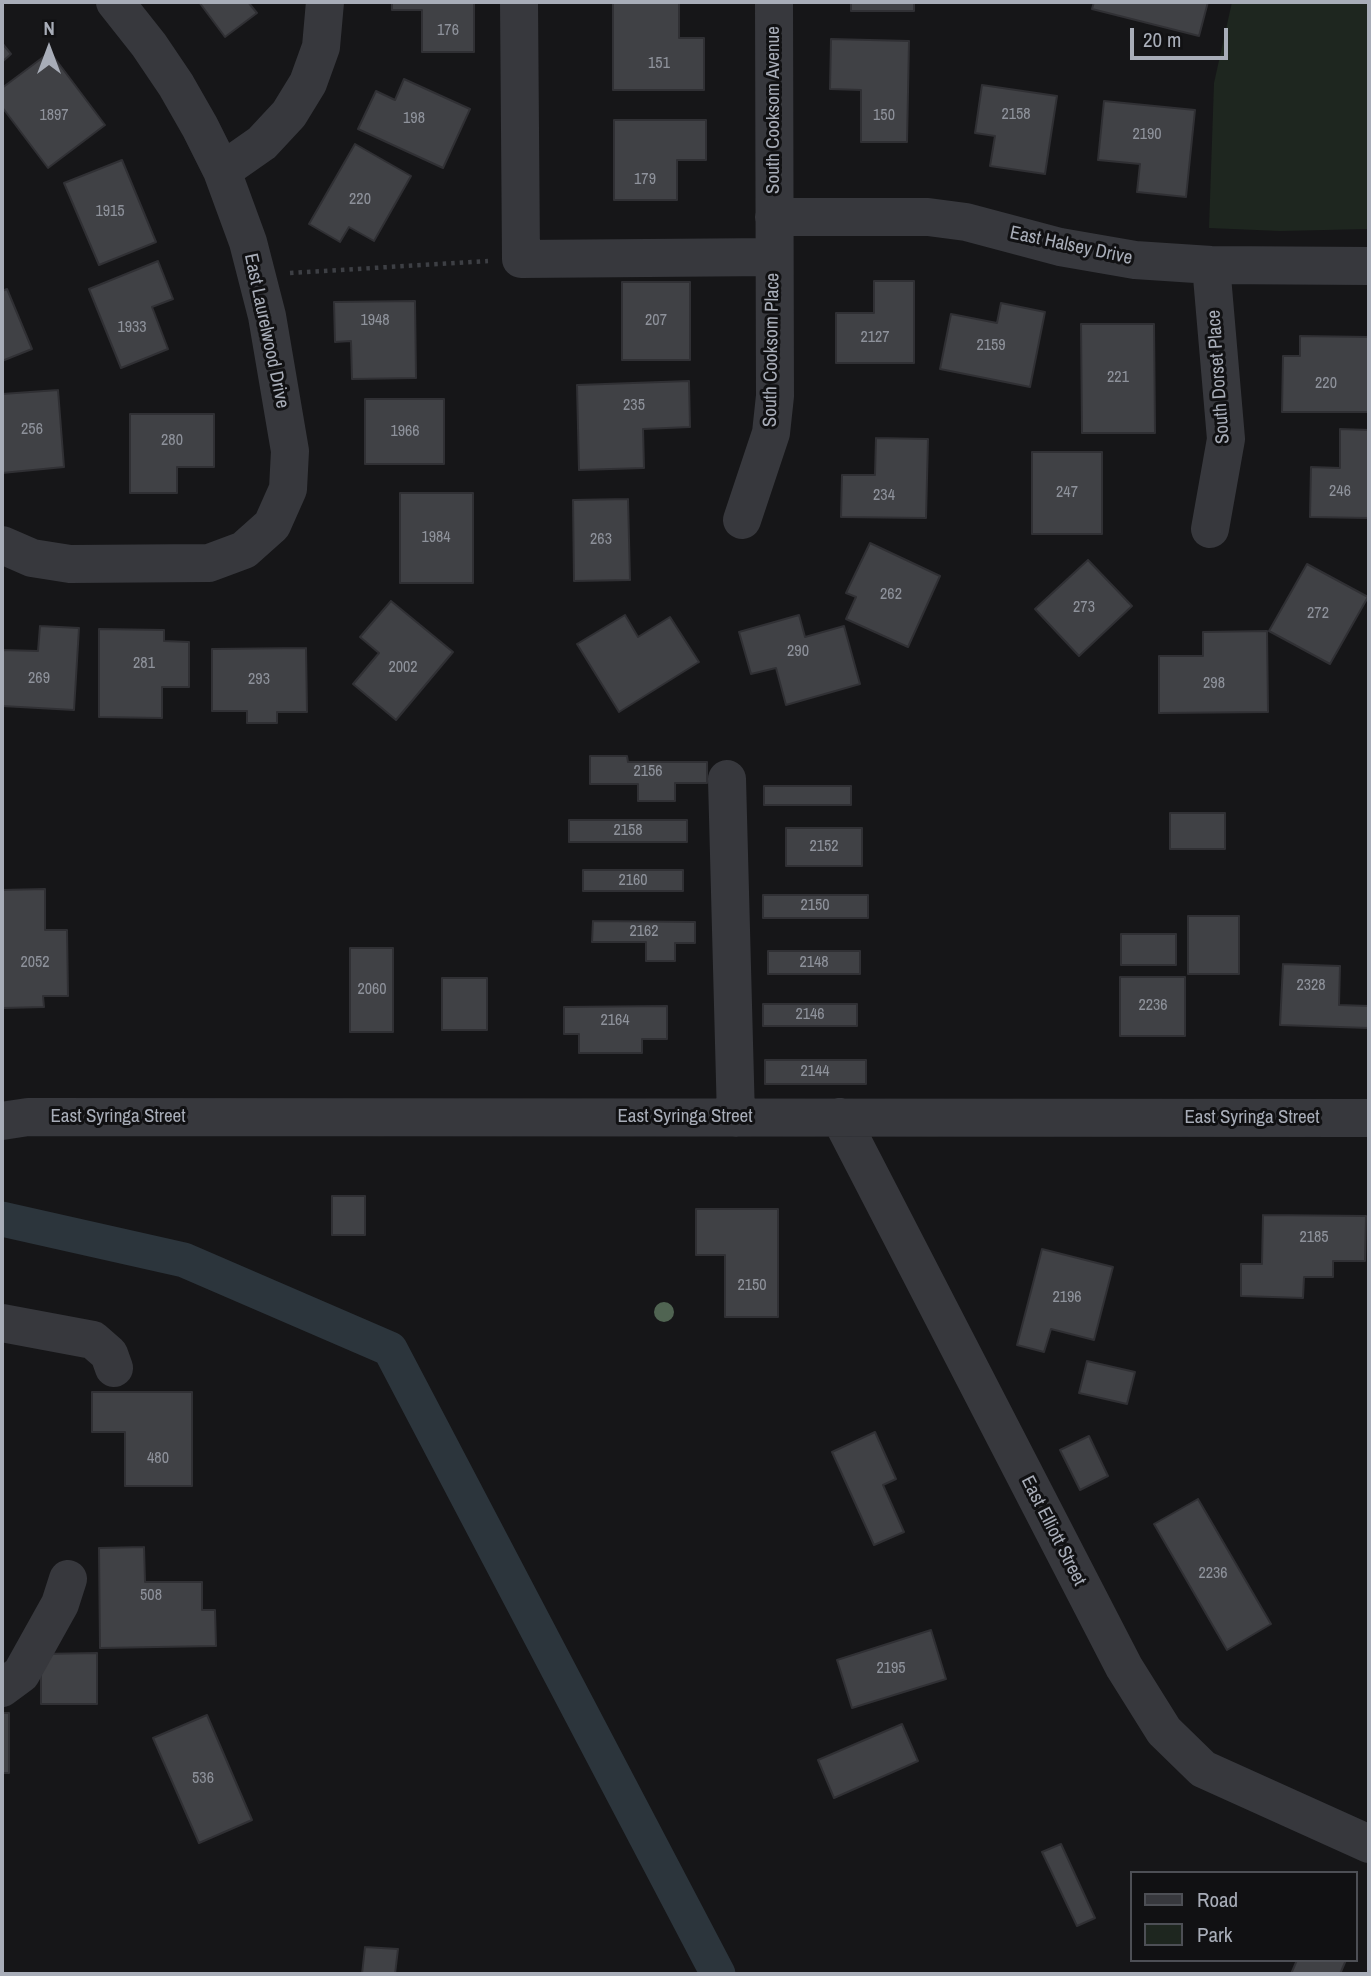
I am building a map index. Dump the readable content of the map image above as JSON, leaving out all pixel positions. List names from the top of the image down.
{
  "streets": {
    "street": [
      "South Cooksom Avenue",
      "East Halsey Drive",
      "East Laurelwood Drive",
      "South Cooksom Place",
      "South Dorset Place",
      "East Syringa Street",
      "East Elliott Street"
    ]
  },
  "crossings": [
    ["South Cooksom Avenue", "East Halsey Drive"],
    ["South Cooksom Avenue", "South Cooksom Place"],
    ["East Halsey Drive", "South Cooksom Place"],
    ["East Halsey Drive", "South Dorset Place"],
    ["East Syringa Street", "East Elliott Street"]
  ],
  "house_numbers": [
    "176",
    "151",
    "2158",
    "1897",
    "150",
    "198",
    "2190",
    "179",
    "220",
    "1915",
    "1948",
    "207",
    "1933",
    "2127",
    "2159",
    "221",
    "220",
    "235",
    "256",
    "1966",
    "280",
    "246",
    "247",
    "234",
    "1984",
    "263",
    "262",
    "273",
    "272",
    "290",
    "281",
    "2002",
    "269",
    "293",
    "298",
    "2156",
    "2158",
    "2152",
    "2160",
    "2150",
    "2162",
    "2052",
    "2148",
    "2328",
    "2060",
    "2236",
    "2146",
    "2164",
    "2144",
    "2185",
    "2150",
    "2196",
    "480",
    "2236",
    "508",
    "2195",
    "536"
  ],
  "legend": ["Road", "Park"],
  "scale_bar": "20 m",
  "north": "top"
}
